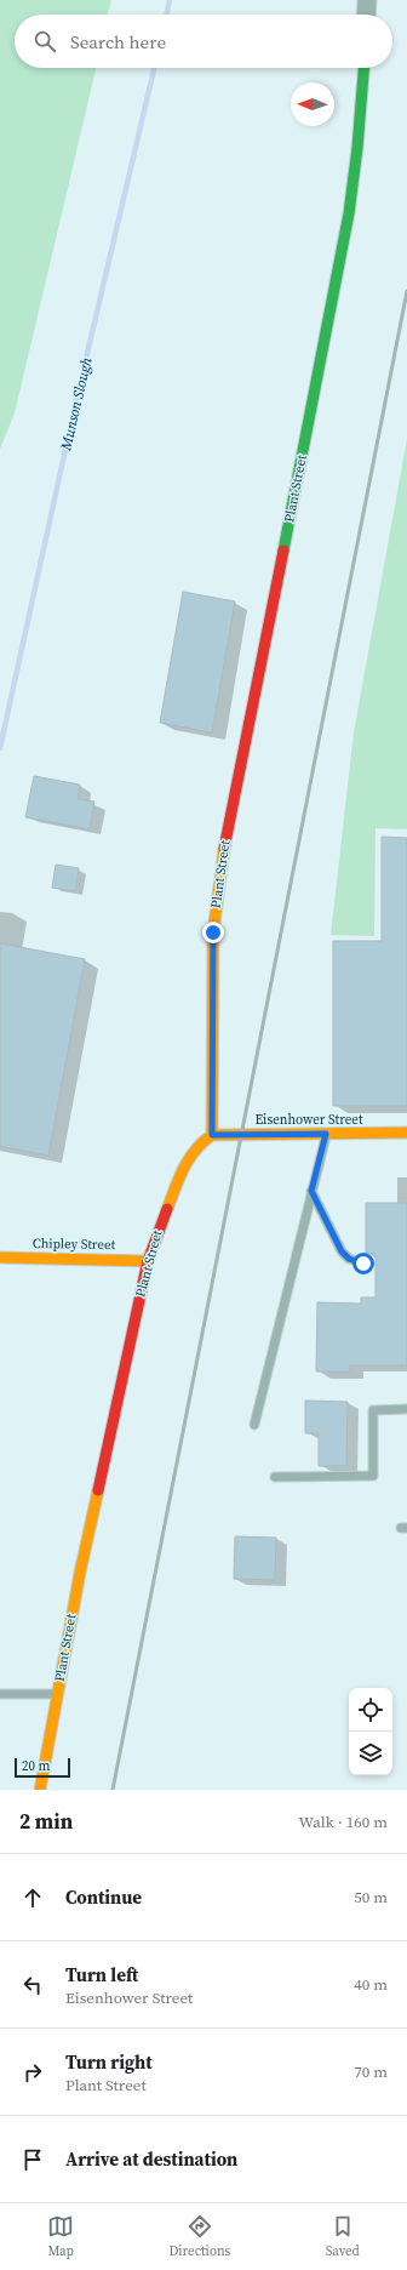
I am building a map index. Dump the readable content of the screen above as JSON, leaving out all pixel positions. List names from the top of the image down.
{
  "streets": {
    "street": ["Plant Street", "Eisenhower Street", "Chipley Street"]
  },
  "crossings": [
    ["Plant Street", "Eisenhower Street"],
    ["Plant Street", "Chipley Street"]
  ],
  "water": ["Munson Slough"],
  "scale_bar": "20 m",
  "north": "left",
  "page": {
    "search": "Search here",
    "scale": "20 m",
    "heading": ["2 min", "Walk · 160 m"],
    "list": [
      ["Continue", "50 m"],
      ["Turn left", "Eisenhower Street", "40 m"],
      ["Turn right", "Plant Street", "70 m"],
      "Arrive at destination"
    ],
    "nav": ["Map", "Directions", "Saved"]
  }
}
